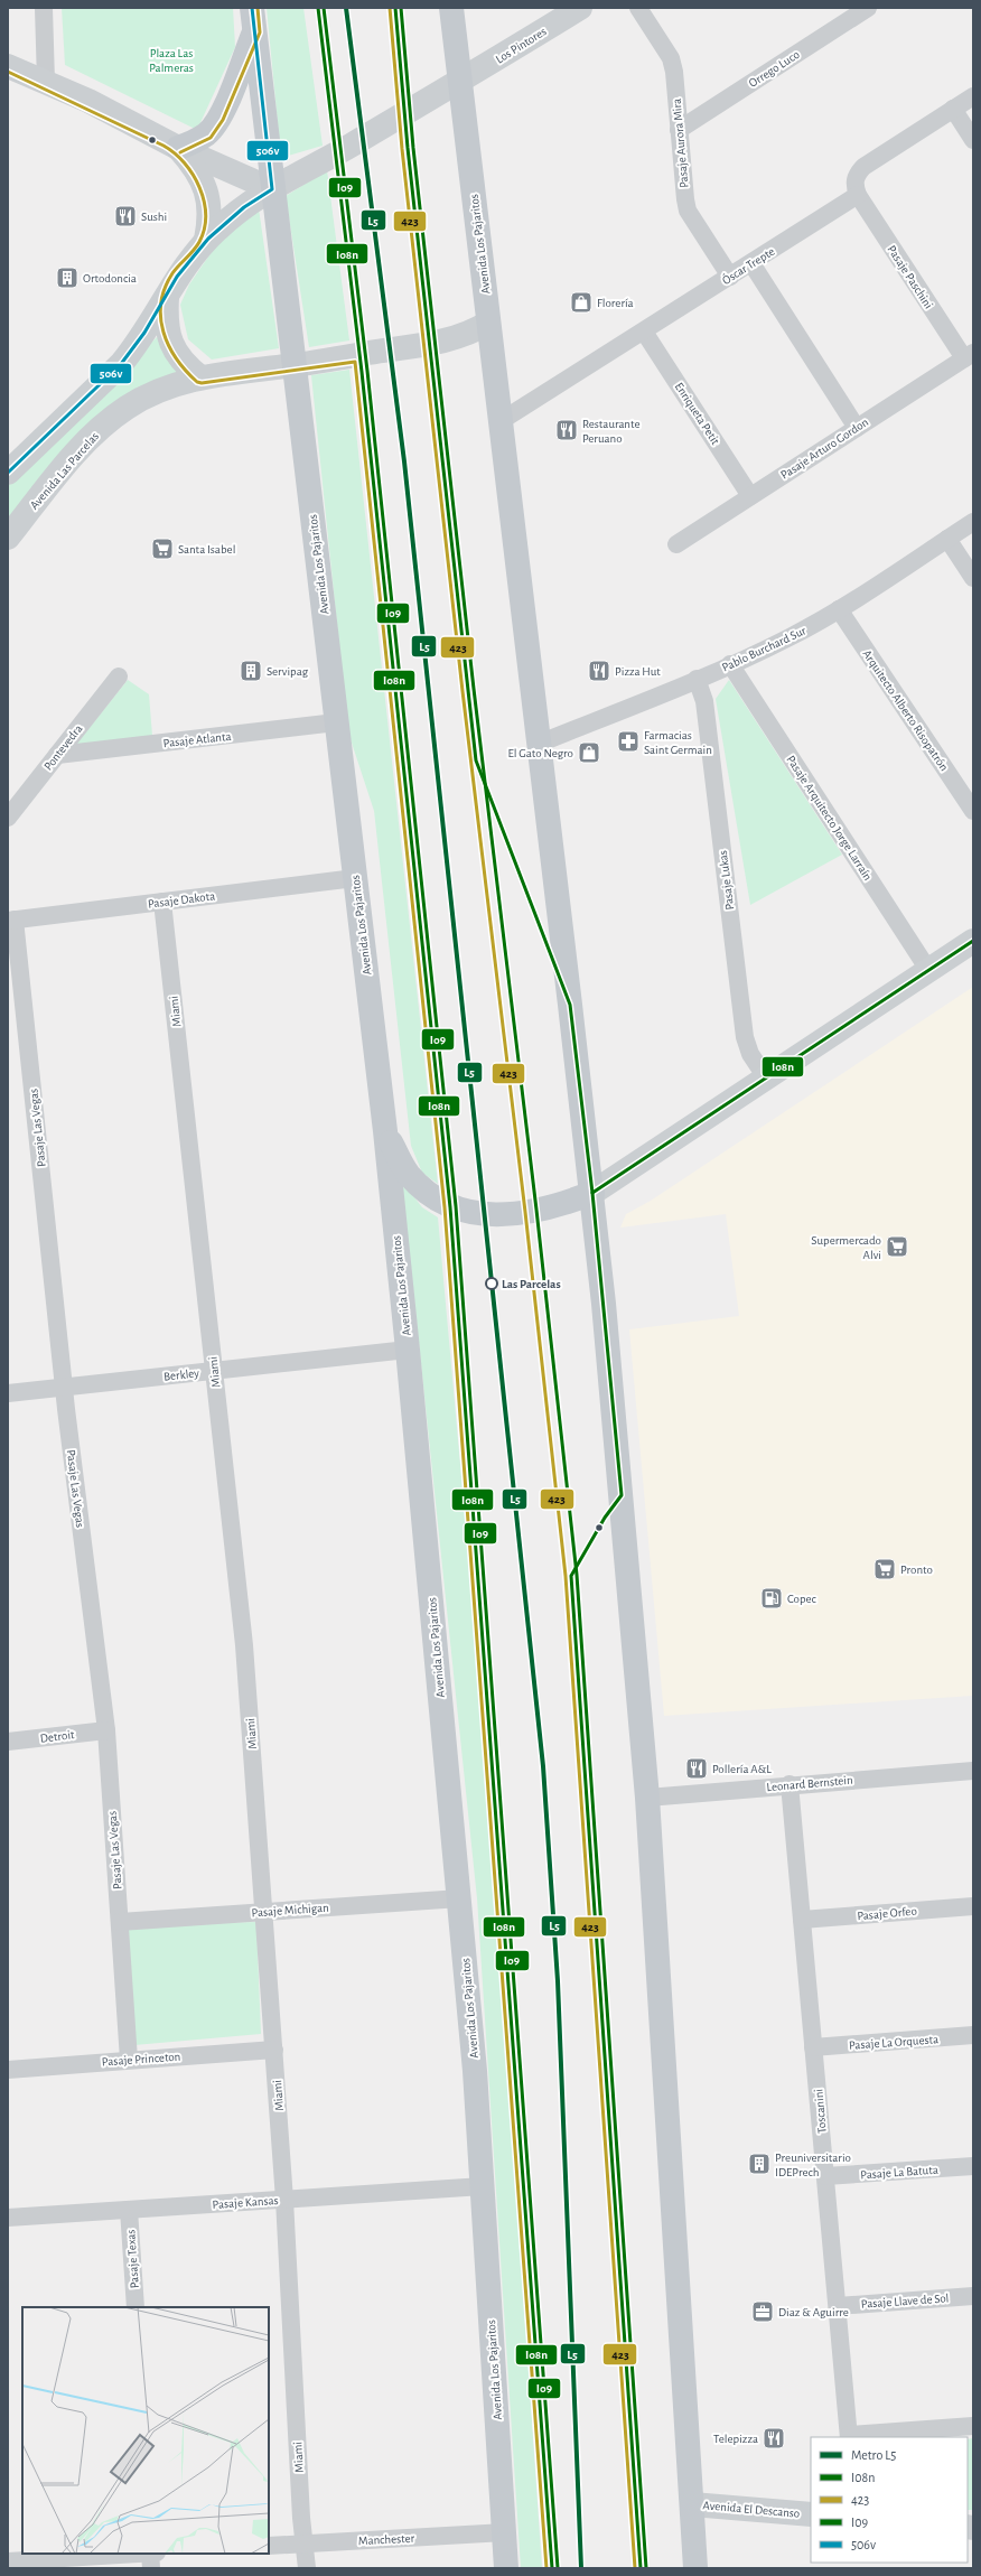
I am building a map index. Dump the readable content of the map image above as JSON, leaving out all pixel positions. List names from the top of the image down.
{
  "streets": {
    "main road": ["Avenida Los Pajaritos"],
    "street": [
      "Los Pintores",
      "Orrego Luco",
      "Pasaje Aurora Mira",
      "Óscar Trepte",
      "Pasaje Paschini",
      "Enriqueta Petit",
      "Pasaje Arturo Gordon",
      "Avenida Las Parcelas",
      "Pablo Burchard Sur",
      "Arquitecto Alberto Risopatrón",
      "Pasaje Atlanta",
      "Pontevedra",
      "Pasaje Arquitecto Jorge Larraín",
      "Pasaje Lukas",
      "Pasaje Dakota",
      "Miami",
      "Pasaje Las Vegas",
      "Berkley",
      "Detroit",
      "Leonard Bernstein",
      "Pasaje Michigan",
      "Pasaje Orfeo",
      "Pasaje La Orquesta",
      "Pasaje Princeton",
      "Toscanini",
      "Pasaje La Batuta",
      "Pasaje Kansas",
      "Pasaje Texas",
      "Pasaje Llave de Sol",
      "Avenida El Descanso",
      "Manchester"
    ]
  },
  "crossings": [
    ["Los Pintores", "Avenida Los Pajaritos"],
    ["Orrego Luco", "Pasaje Aurora Mira"],
    ["Pasaje Aurora Mira", "Óscar Trepte"],
    ["Avenida Los Pajaritos", "Óscar Trepte"],
    ["Avenida Los Pajaritos", "Avenida Las Parcelas"],
    ["Avenida Los Pajaritos", "Pablo Burchard Sur"],
    ["Avenida Los Pajaritos", "Pasaje Atlanta"],
    ["Avenida Los Pajaritos", "Pasaje Dakota"],
    ["Avenida Los Pajaritos", "Berkley"],
    ["Avenida Los Pajaritos", "Leonard Bernstein"],
    ["Avenida Los Pajaritos", "Pasaje Michigan"],
    ["Avenida Los Pajaritos", "Pasaje Kansas"],
    ["Avenida Los Pajaritos", "Avenida El Descanso"],
    ["Avenida Los Pajaritos", "Manchester"],
    ["Óscar Trepte", "Pasaje Paschini"],
    ["Óscar Trepte", "Enriqueta Petit"],
    ["Pasaje Paschini", "Pasaje Arturo Gordon"],
    ["Enriqueta Petit", "Pasaje Arturo Gordon"],
    ["Pablo Burchard Sur", "Arquitecto Alberto Risopatrón"],
    ["Pablo Burchard Sur", "Pasaje Arquitecto Jorge Larraín"],
    ["Pablo Burchard Sur", "Pasaje Lukas"],
    ["Pasaje Atlanta", "Pontevedra"],
    ["Pasaje Dakota", "Miami"],
    ["Pasaje Dakota", "Pasaje Las Vegas"],
    ["Miami", "Berkley"],
    ["Miami", "Pasaje Michigan"],
    ["Miami", "Pasaje Princeton"],
    ["Miami", "Pasaje Kansas"],
    ["Miami", "Manchester"],
    ["Pasaje Las Vegas", "Berkley"],
    ["Pasaje Las Vegas", "Detroit"],
    ["Pasaje Las Vegas", "Pasaje Michigan"],
    ["Pasaje Las Vegas", "Pasaje Princeton"],
    ["Leonard Bernstein", "Toscanini"],
    ["Pasaje Orfeo", "Toscanini"],
    ["Pasaje La Orquesta", "Toscanini"],
    ["Toscanini", "Pasaje La Batuta"],
    ["Toscanini", "Pasaje Llave de Sol"],
    ["Pasaje Kansas", "Pasaje Texas"]
  ],
  "parks": ["Plaza Las Palmeras"],
  "places": {
    "restaurant": [
      "Sushi",
      "Restaurante Peruano",
      "Pizza Hut",
      "Pollería A&L",
      "Telepizza"
    ],
    "building": ["Ortodoncia", "Servipag", "Preuniversitario IDEPrech"],
    "shop": ["Florería", "El Gato Negro"],
    "supermarket": ["Santa Isabel", "Supermercado Alvi", "Pronto"],
    "pharmacy": ["Farmacias Saint Germain"],
    "other": ["Las Parcelas"],
    "fuel station": ["Copec"],
    "office": ["Diaz & Aguirre"]
  },
  "lines": [
    "metro line L5",
    "transit line I08n",
    "transit line 423",
    "transit line I09",
    "transit line 506v"
  ],
  "legend": [
    "Metro L5",
    "I08n",
    "423",
    "I09",
    "506v"
  ]
}
